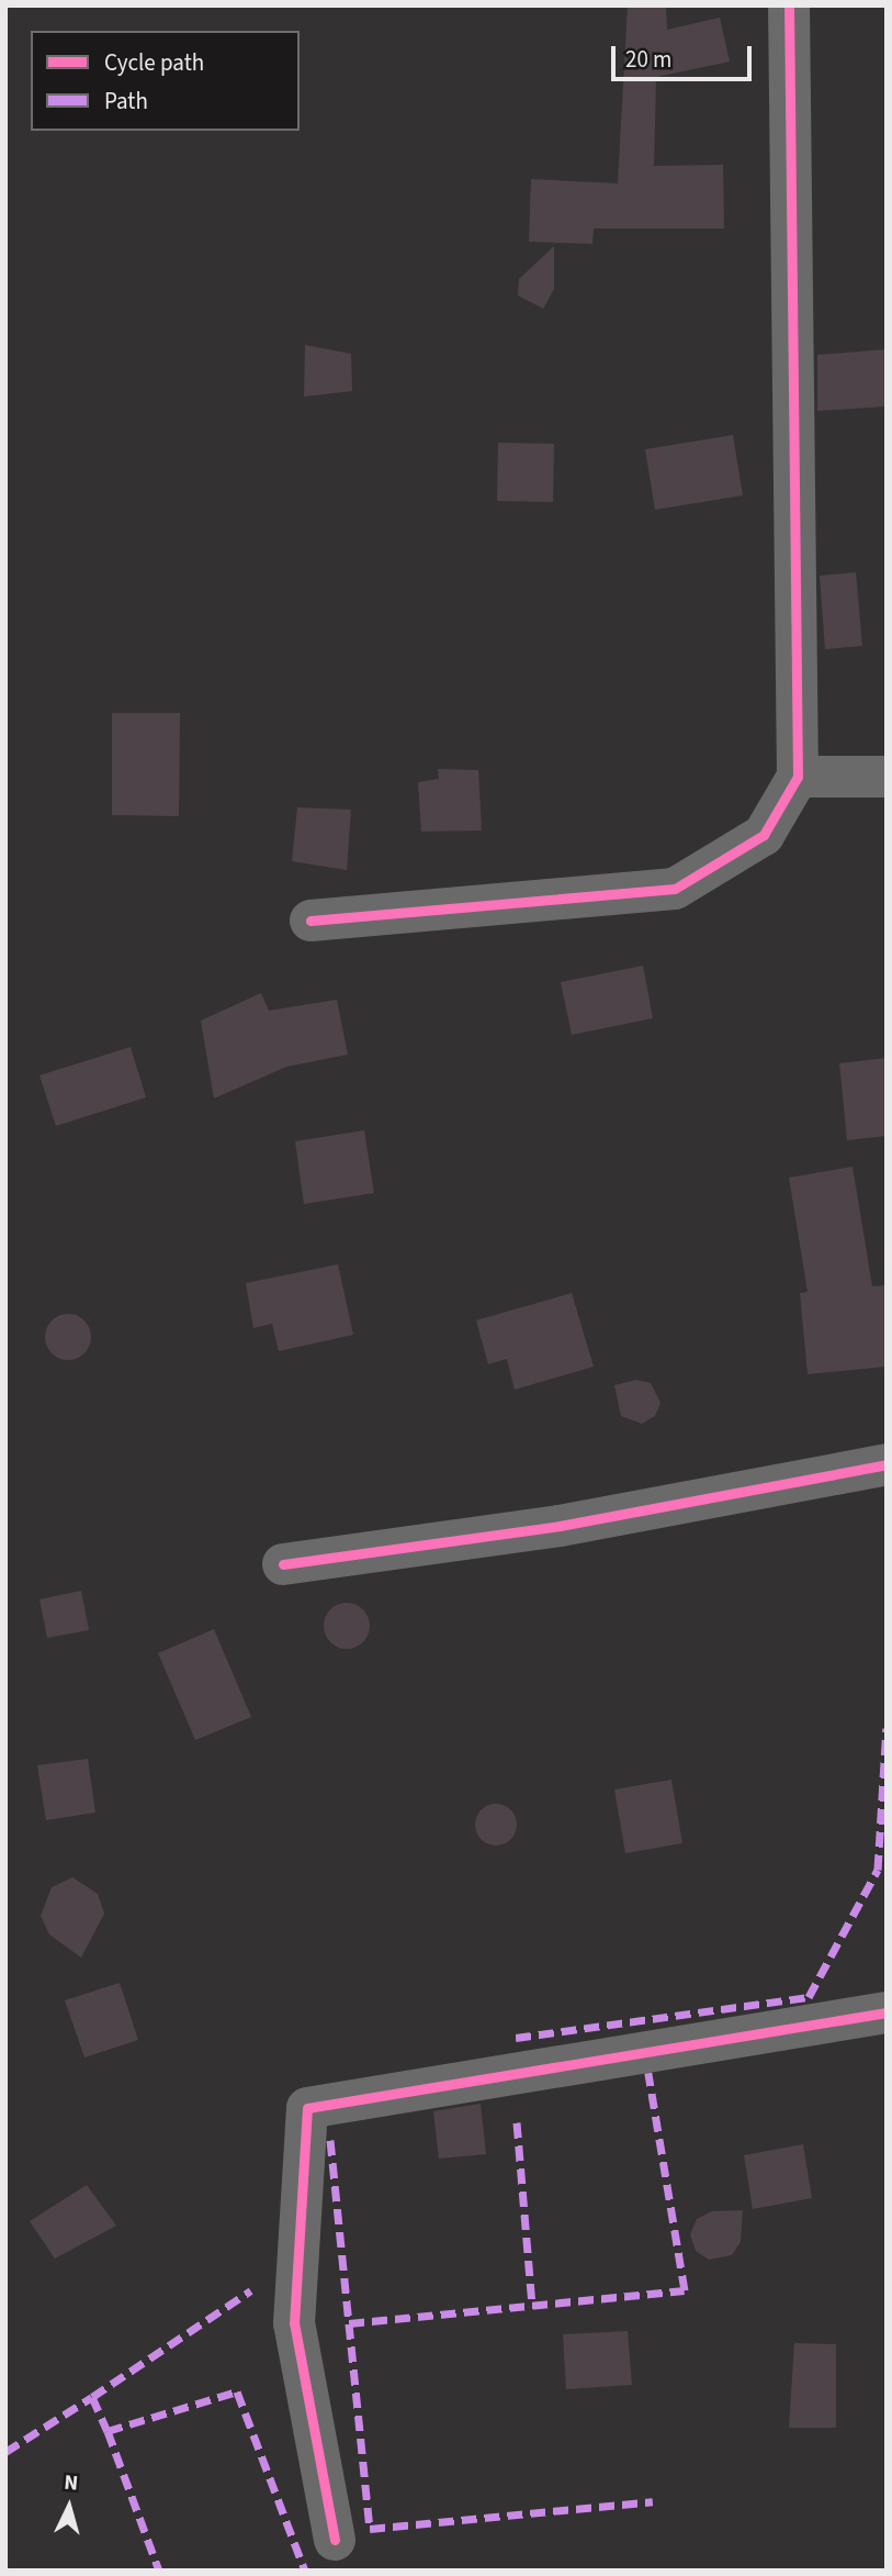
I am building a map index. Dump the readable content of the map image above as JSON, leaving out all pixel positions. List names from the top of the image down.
{
  "legend": ["Cycle path", "Path"],
  "scale_bar": "20 m",
  "north": "top"
}
